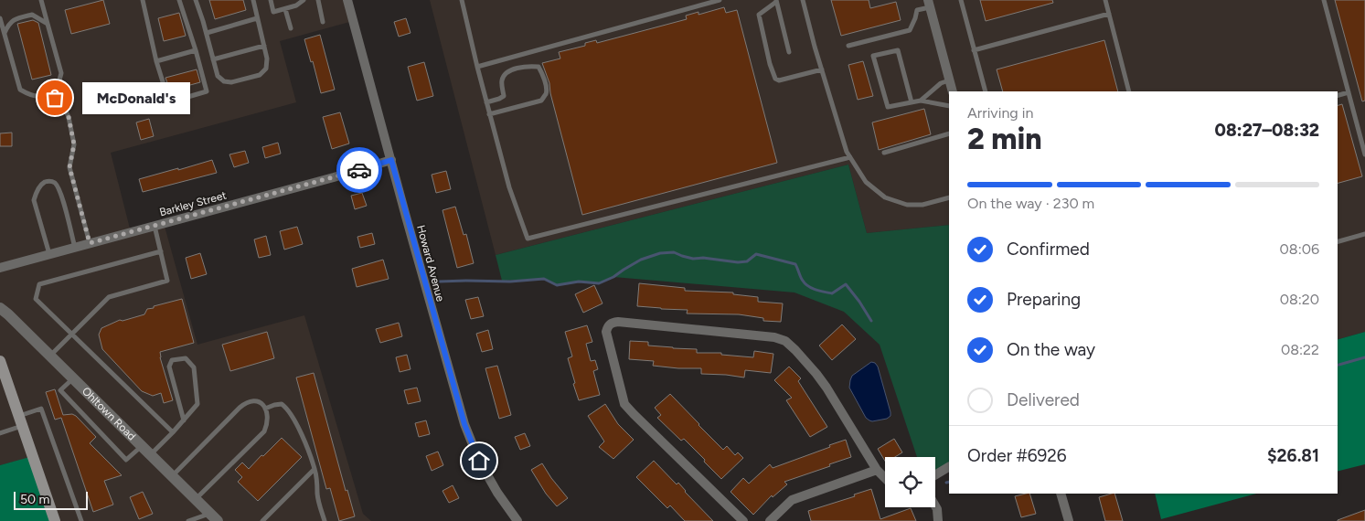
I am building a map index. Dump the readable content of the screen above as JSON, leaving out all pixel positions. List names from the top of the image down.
{
  "streets": {
    "street": ["Barkley Street", "Howard Avenue", "Ohltown Road"]
  },
  "crossings": [
    ["Barkley Street", "Howard Avenue"]
  ],
  "places": ["McDonald's"],
  "scale_bar": "50 m",
  "page": {
    "bubble": "McDonald's",
    "heading": ["2 min", "Arriving in", "08:27–08:32"],
    "panel": ["Order #6926", "$26.81"],
    "bar": "On the way · 230 m",
    "list": [
      ["Confirmed", "08:06"],
      ["Preparing", "08:20"],
      ["On the way", "08:22"],
      "Delivered"
    ],
    "scale": "50 m"
  }
}
